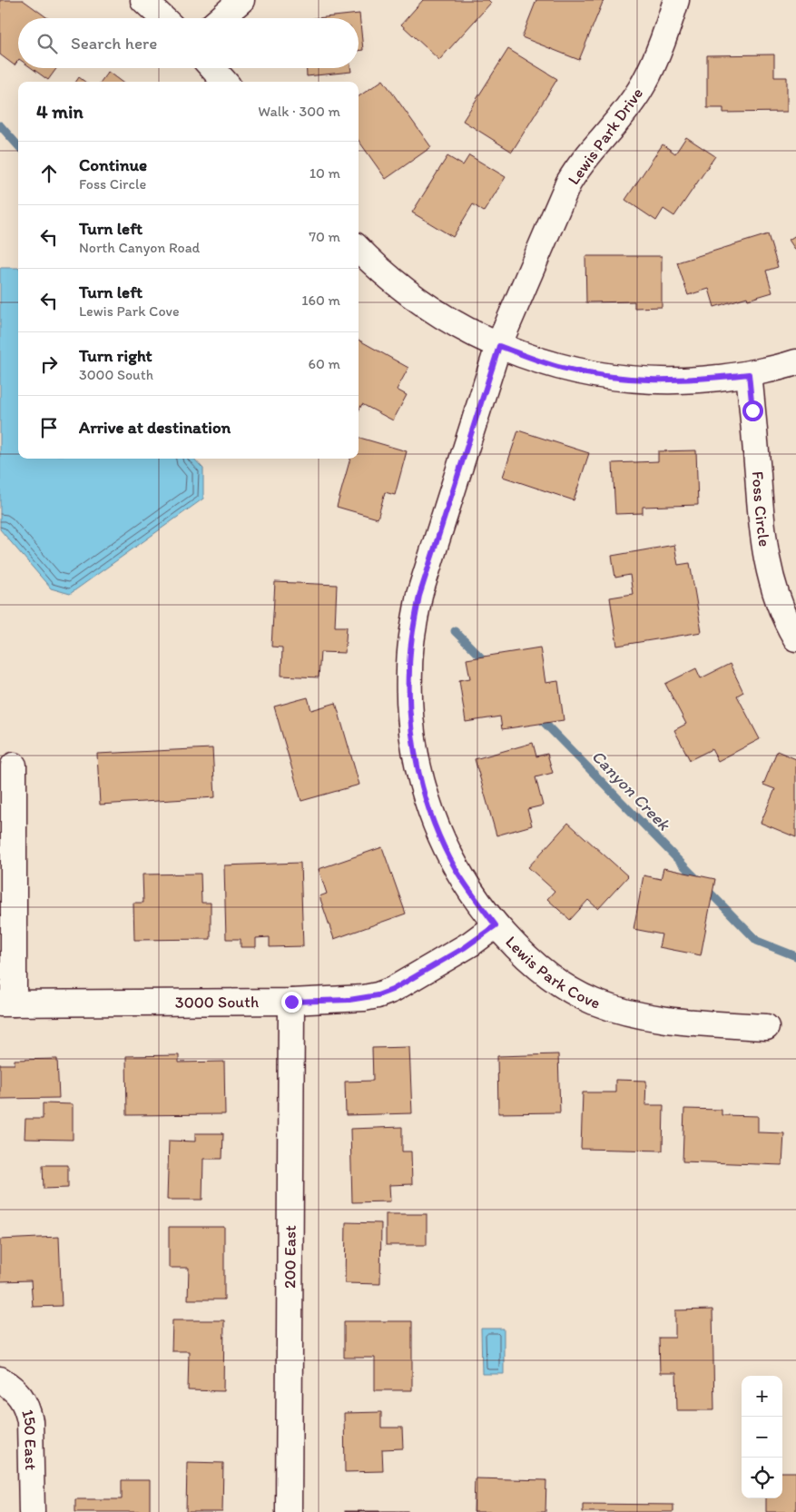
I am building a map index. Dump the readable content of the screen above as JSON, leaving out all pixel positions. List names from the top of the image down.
{
  "streets": {
    "street": [
      "Lewis Park Drive",
      "Foss Circle",
      "Lewis Park Cove",
      "3000 South",
      "200 East",
      "150 East"
    ]
  },
  "crossings": [
    ["Lewis Park Drive", "Lewis Park Cove"],
    ["Lewis Park Cove", "3000 South"],
    ["3000 South", "200 East"]
  ],
  "water": ["Canyon Creek"],
  "page": {
    "search": "Search here",
    "heading": ["4 min", "Walk · 300 m"],
    "list": [
      ["Continue", "Foss Circle", "10 m"],
      ["Turn left", "North Canyon Road", "70 m"],
      ["Turn left", "Lewis Park Cove", "160 m"],
      ["Turn right", "3000 South", "60 m"],
      "Arrive at destination"
    ],
    "map_buttons": ["+", "−"]
  }
}
